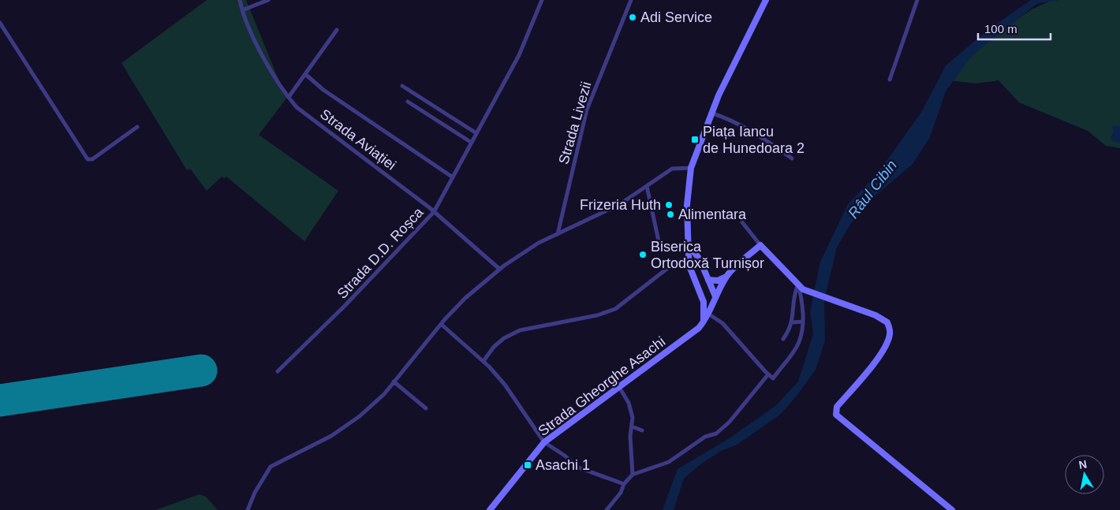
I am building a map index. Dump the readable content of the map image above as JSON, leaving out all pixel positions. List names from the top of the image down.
{
  "streets": {
    "street": [
      "Strada Livezii",
      "Strada Aviației",
      "Strada D.D. Roșca",
      "Strada Gheorghe Asachi"
    ]
  },
  "crossings": [
    ["Strada Aviației", "Strada D.D. Roșca"]
  ],
  "water": ["Râul Cibin"],
  "places": {
    "other": [
      "Adi Service",
      "Frizeria Huth",
      "Alimentara",
      "Biserica Ortodoxă Turnișor"
    ],
    "transit": ["Piața Iancu de Hunedoara 2", "Asachi 1"]
  },
  "scale_bar": "100 m",
  "north": "top"
}
